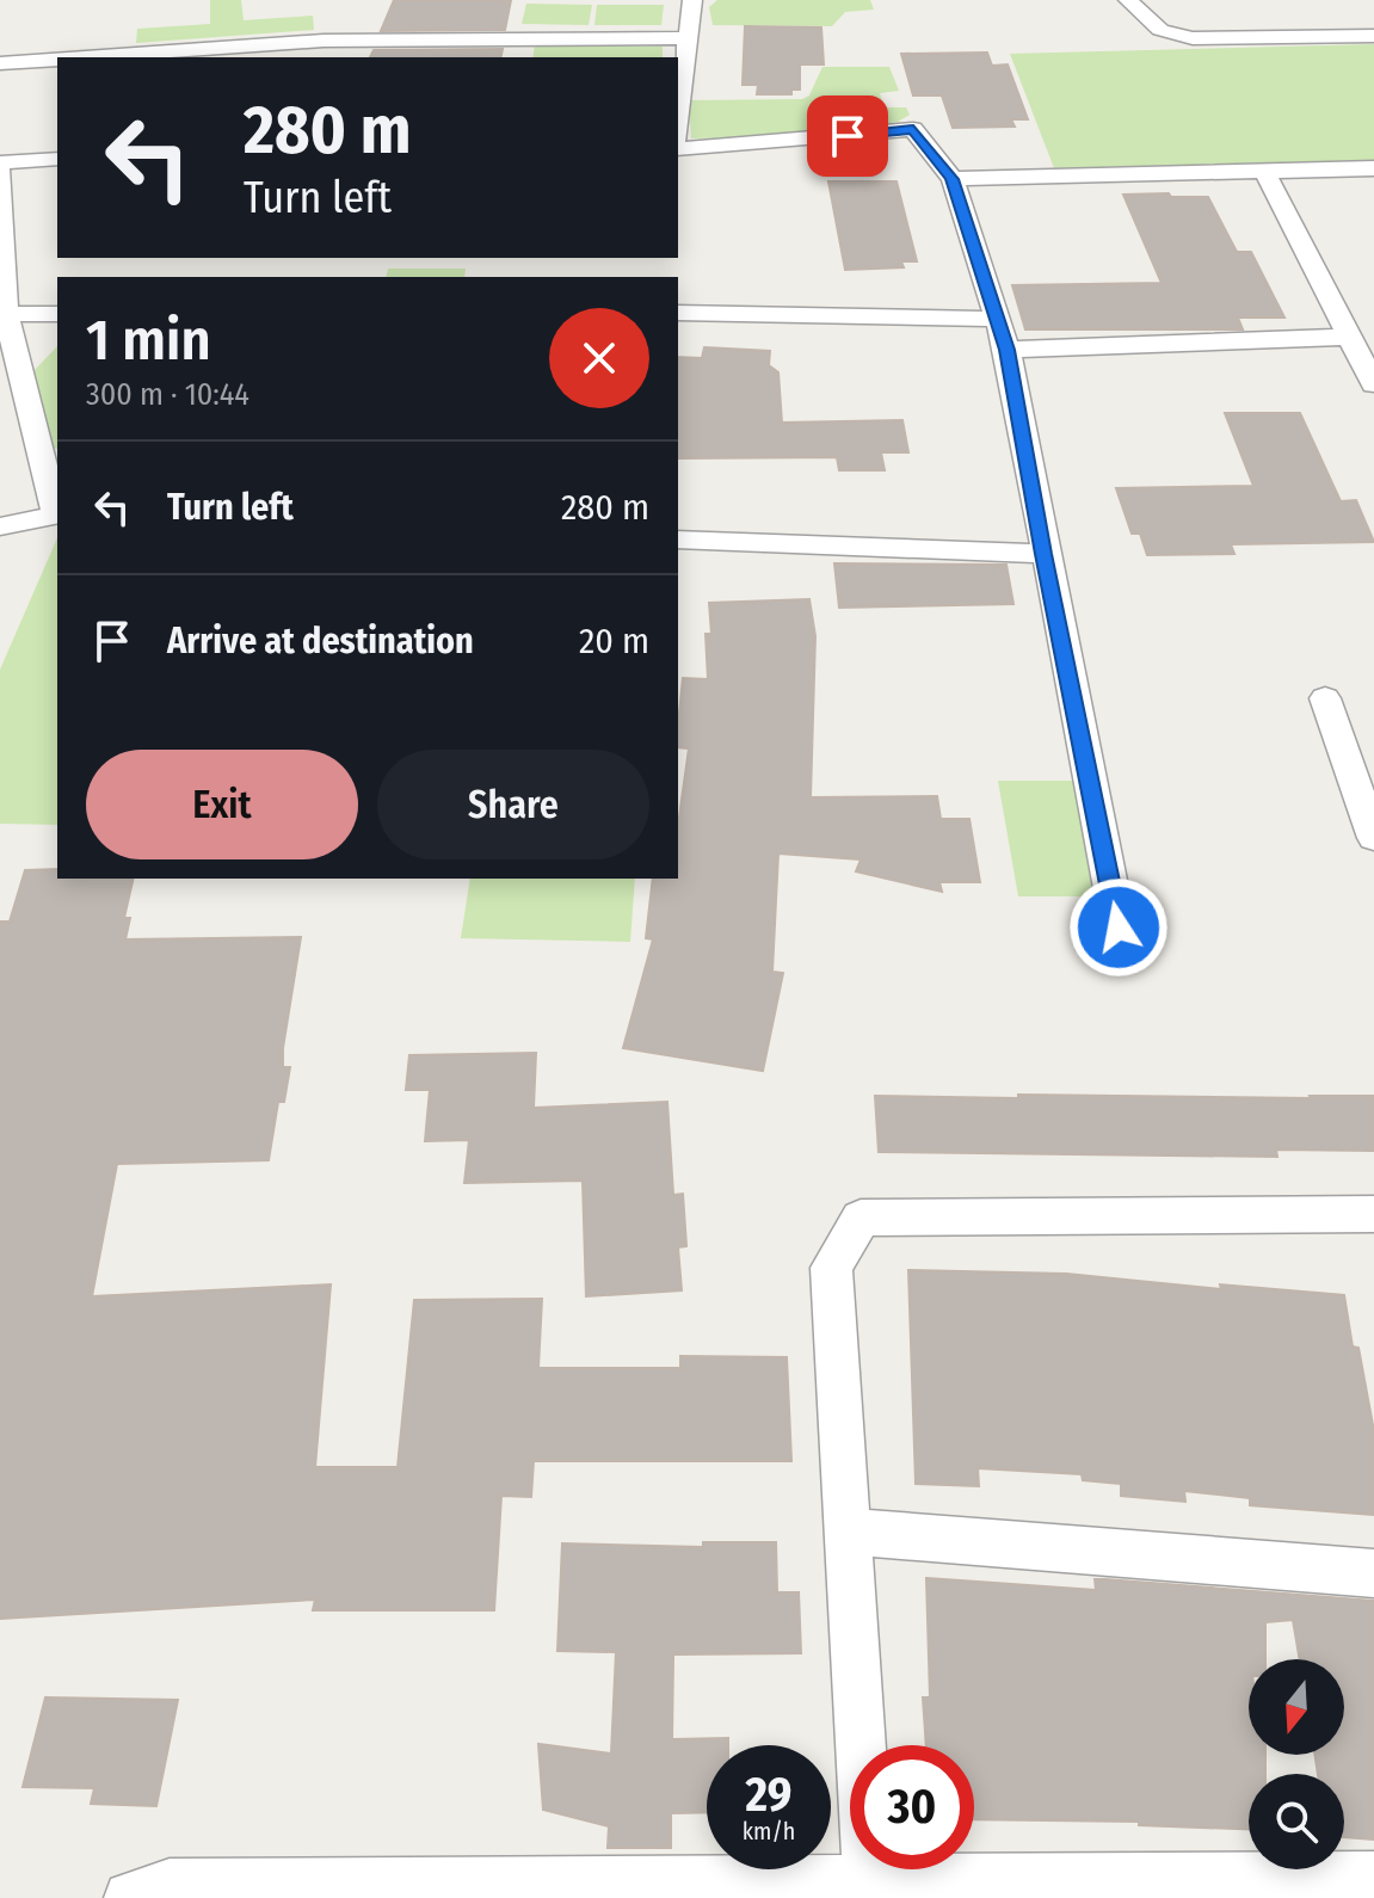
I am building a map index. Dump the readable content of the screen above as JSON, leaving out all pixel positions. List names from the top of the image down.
{
  "north": "bottom",
  "page": {
    "turn": ["280 m", "Turn left"],
    "heading": ["1 min", "300 m · 10:44"],
    "list": [
      {
        "name": "Turn left",
        "value": "280 m"
      },
      {
        "name": "Arrive at destination",
        "value": "20 m"
      }
    ],
    "buttons": ["Exit", "Share"],
    "speed": "29 km/h",
    "limit": "30"
  }
}
